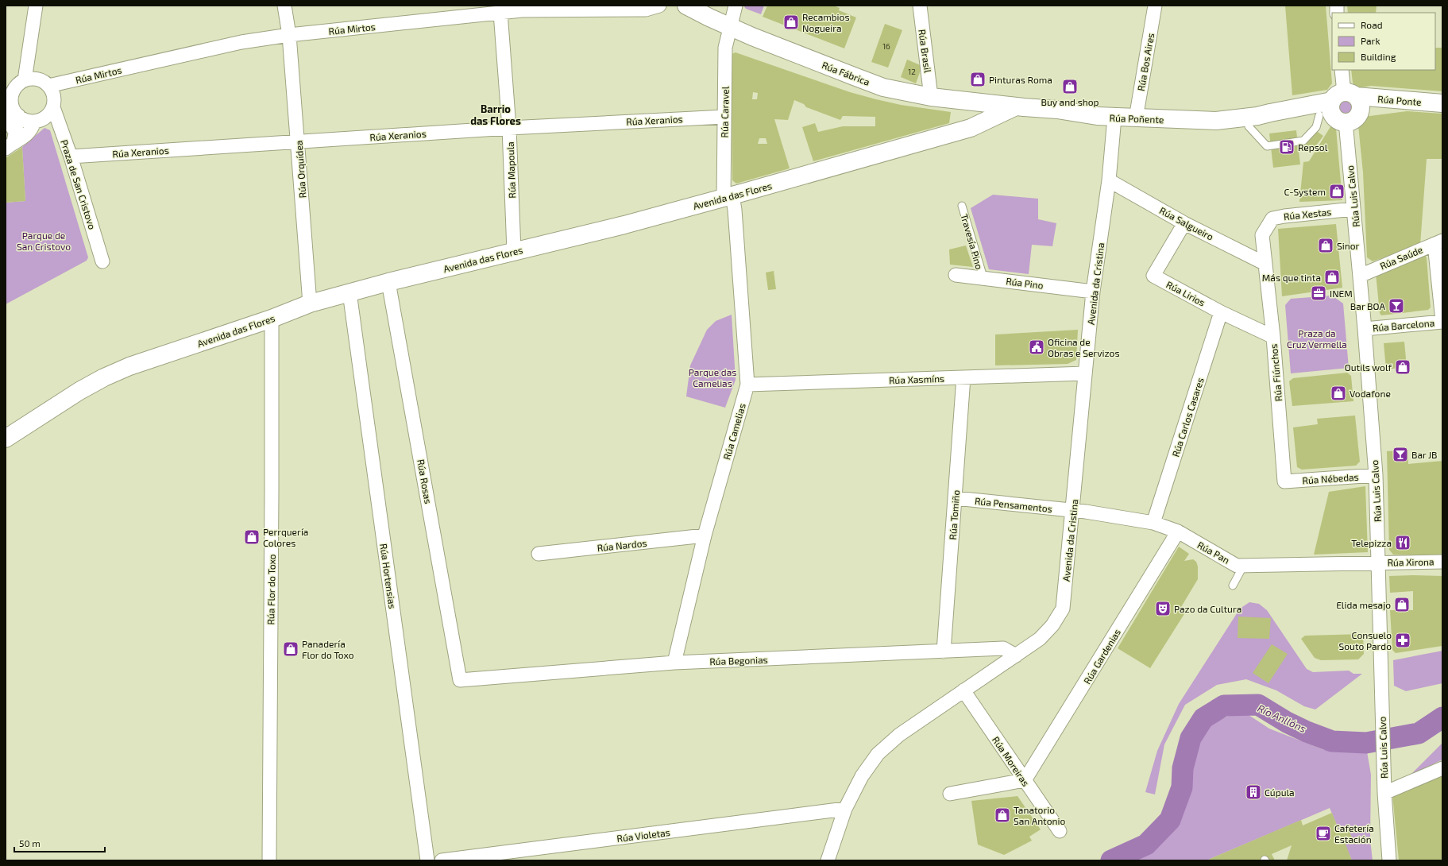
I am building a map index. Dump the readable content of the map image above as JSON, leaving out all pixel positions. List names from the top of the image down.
{
  "streets": {
    "street": [
      "Rúa Mirtos",
      "Rúa Brasil",
      "Rúa Bos Aires",
      "Rúa Fábrica",
      "Rúa Ponte",
      "Rúa Caravel",
      "Rúa Poñente",
      "Rúa Xeranios",
      "Rúa Orquídea",
      "Rúa Mapoula",
      "Praza de San Cristovo",
      "Avenida das Flores",
      "Rúa Luis Calvo",
      "Rúa Xestas",
      "Rúa Salgueiro",
      "Rúa Saúde",
      "Rúa Pino",
      "Avenida da Cristina",
      "Rúa Lirios",
      "Rúa Barcelona",
      "Rúa Fiúnchos",
      "Rúa Xasmíns",
      "Rúa Carlos Casares",
      "Rúa Camelias",
      "Rúa Nébedas",
      "Rúa Rosas",
      "Rúa Pensamentos",
      "Rúa Tomiño",
      "Rúa Nardos",
      "Rúa Pan",
      "Rúa Xirona",
      "Rúa Hortensias",
      "Rúa Flor do Toxo",
      "Rúa Gardenias",
      "Rúa Begonias",
      "Rúa Moreiras",
      "Rúa Violetas"
    ],
    "lane": ["Travesía Pino"]
  },
  "crossings": [
    ["Rúa Mirtos", "Rúa Orquídea"],
    ["Rúa Mirtos", "Rúa Mapoula"],
    ["Rúa Mirtos", "Praza de San Cristovo"],
    ["Rúa Brasil", "Rúa Fábrica"],
    ["Rúa Bos Aires", "Rúa Poñente"],
    ["Rúa Fábrica", "Rúa Caravel"],
    ["Rúa Fábrica", "Rúa Poñente"],
    ["Rúa Fábrica", "Avenida das Flores"],
    ["Rúa Ponte", "Rúa Poñente"],
    ["Rúa Ponte", "Rúa Luis Calvo"],
    ["Rúa Caravel", "Rúa Xeranios"],
    ["Rúa Caravel", "Avenida das Flores"],
    ["Rúa Caravel", "Rúa Camelias"],
    ["Rúa Poñente", "Avenida das Flores"],
    ["Rúa Poñente", "Rúa Luis Calvo"],
    ["Rúa Poñente", "Avenida da Cristina"],
    ["Rúa Xeranios", "Rúa Orquídea"],
    ["Rúa Xeranios", "Rúa Mapoula"],
    ["Rúa Xeranios", "Praza de San Cristovo"],
    ["Rúa Orquídea", "Avenida das Flores"],
    ["Rúa Mapoula", "Avenida das Flores"],
    ["Avenida das Flores", "Rúa Camelias"],
    ["Avenida das Flores", "Rúa Rosas"],
    ["Avenida das Flores", "Rúa Hortensias"],
    ["Avenida das Flores", "Rúa Flor do Toxo"],
    ["Rúa Luis Calvo", "Rúa Xestas"],
    ["Rúa Luis Calvo", "Rúa Saúde"],
    ["Rúa Luis Calvo", "Rúa Barcelona"],
    ["Rúa Luis Calvo", "Rúa Nébedas"],
    ["Rúa Luis Calvo", "Rúa Pan"],
    ["Rúa Luis Calvo", "Rúa Xirona"],
    ["Rúa Xestas", "Rúa Salgueiro"],
    ["Rúa Xestas", "Rúa Fiúnchos"],
    ["Rúa Salgueiro", "Avenida da Cristina"],
    ["Rúa Salgueiro", "Rúa Lirios"],
    ["Rúa Salgueiro", "Rúa Fiúnchos"],
    ["Travesía Pino", "Rúa Pino"],
    ["Rúa Pino", "Avenida da Cristina"],
    ["Avenida da Cristina", "Rúa Xasmíns"],
    ["Avenida da Cristina", "Rúa Pensamentos"],
    ["Avenida da Cristina", "Rúa Pan"],
    ["Avenida da Cristina", "Rúa Begonias"],
    ["Avenida da Cristina", "Rúa Moreiras"],
    ["Avenida da Cristina", "Rúa Violetas"],
    ["Rúa Lirios", "Rúa Fiúnchos"],
    ["Rúa Lirios", "Rúa Carlos Casares"],
    ["Rúa Fiúnchos", "Rúa Nébedas"],
    ["Rúa Xasmíns", "Rúa Camelias"],
    ["Rúa Xasmíns", "Rúa Tomiño"],
    ["Rúa Carlos Casares", "Rúa Pan"],
    ["Rúa Camelias", "Rúa Nardos"],
    ["Rúa Camelias", "Rúa Begonias"],
    ["Rúa Rosas", "Rúa Begonias"],
    ["Rúa Pensamentos", "Rúa Tomiño"],
    ["Rúa Pensamentos", "Rúa Pan"],
    ["Rúa Tomiño", "Rúa Begonias"],
    ["Rúa Pan", "Rúa Xirona"],
    ["Rúa Pan", "Rúa Gardenias"],
    ["Rúa Gardenias", "Rúa Moreiras"]
  ],
  "districts": ["Barrio das Flores"],
  "water": ["Río Anllóns"],
  "parks": ["Parque de San Cristovo", "Praza da Cruz Vermella", "Parque das Camelias"],
  "places": {
    "shop": [
      "Recambios Nogueira",
      "Pinturas Roma",
      "Buy and shop",
      "C-System",
      "Sinor",
      "Más que tinta",
      "Outils wolf",
      "Vodafone",
      "Perrquería Colores",
      "Elida mesajo",
      "Panadería Flor do Toxo",
      "Tanatorio San Antonio"
    ],
    "fuel station": ["Repsol"],
    "office": ["INEM"],
    "bar": ["Bar BOA", "Bar JB"],
    "public building": ["Oficina de Obras e Servizos"],
    "restaurant": ["Telepizza"],
    "theatre": ["Pazo da Cultura"],
    "pharmacy": ["Consuelo Souto Pardo"],
    "building": ["Cúpula"],
    "cafe": ["Cafetería Estación"]
  },
  "house_numbers": ["16", "12"],
  "legend": ["Road", "Park", "Building"],
  "scale_bar": "50 m"
}
